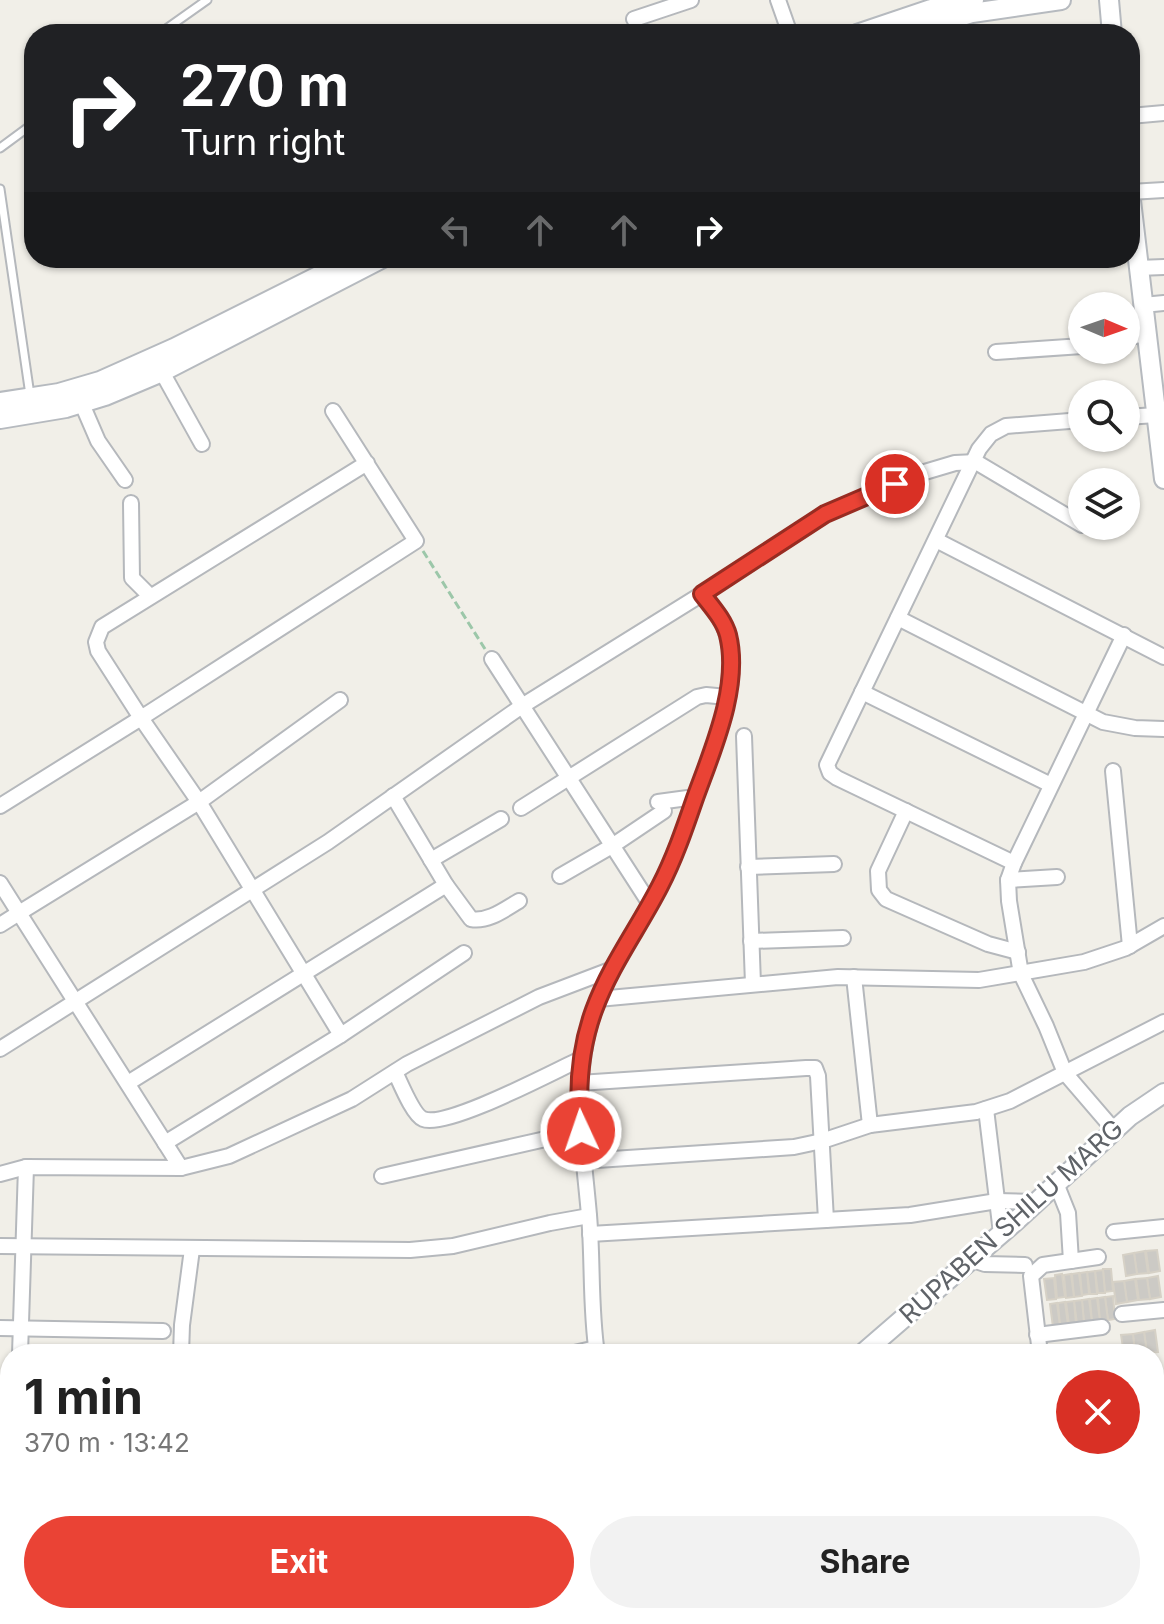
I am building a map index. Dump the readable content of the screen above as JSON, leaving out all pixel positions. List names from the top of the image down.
{
  "streets": {
    "street": ["RUPABEN SHILU MARG"]
  },
  "north": "right",
  "page": {
    "turn": ["270 m", "Turn right"],
    "heading": ["1 min", "370 m · 13:42"],
    "buttons": ["Exit", "Share"]
  }
}
